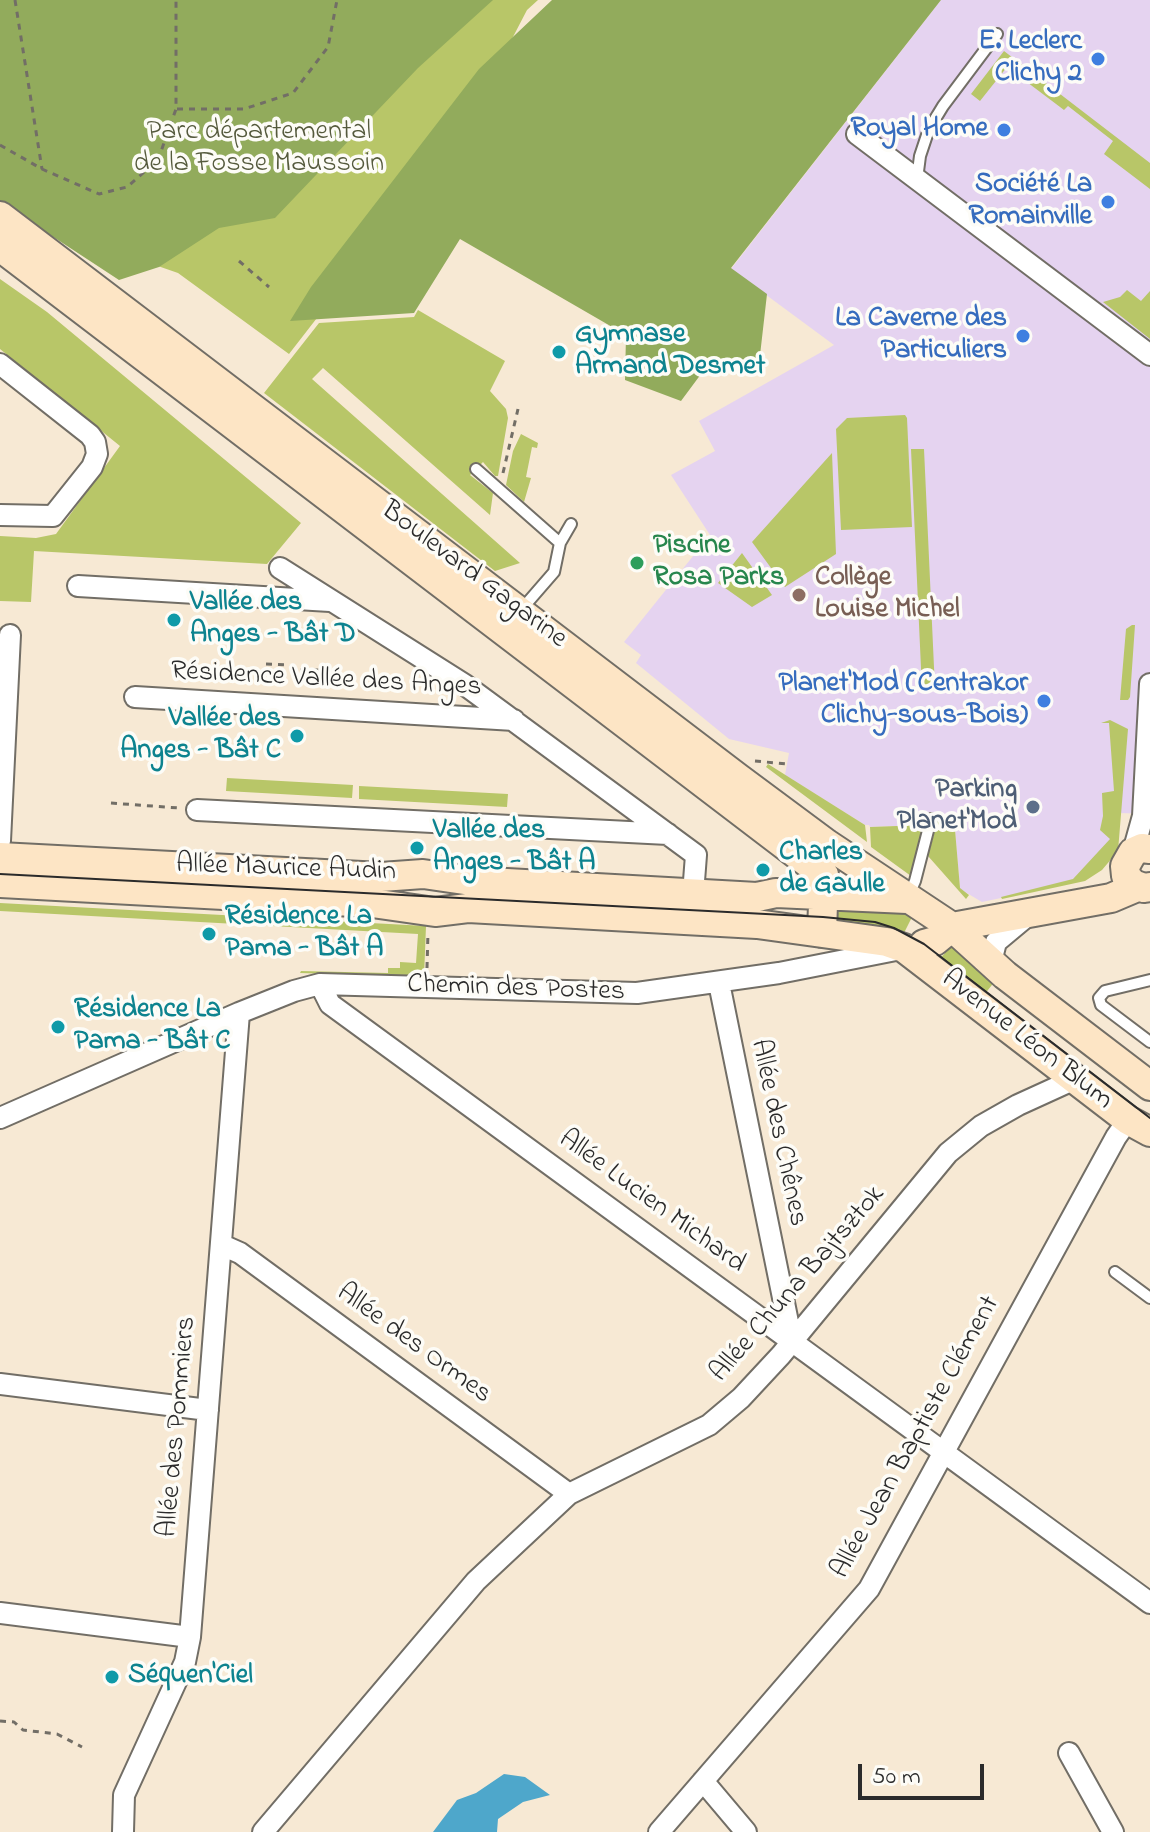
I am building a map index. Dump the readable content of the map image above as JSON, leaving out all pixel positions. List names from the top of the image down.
{
  "streets": {
    "main road": ["Boulevard Gagarine", "Allée Maurice Audin", "Avenue Léon Blum"],
    "street": [
      "Résidence Vallée des Anges",
      "Chemin des Postes",
      "Allée des Chênes",
      "Allée Lucien Michard",
      "Allée Chuna Bajtsztok",
      "Allée des Ormes",
      "Allée des Pommiers",
      "Allée Jean Baptiste Clément"
    ]
  },
  "crossings": [
    ["Boulevard Gagarine", "Allée Maurice Audin"],
    ["Boulevard Gagarine", "Avenue Léon Blum"],
    ["Résidence Vallée des Anges", "Allée Maurice Audin"],
    ["Allée Maurice Audin", "Chemin des Postes"],
    ["Allée Maurice Audin", "Avenue Léon Blum"],
    ["Chemin des Postes", "Avenue Léon Blum"],
    ["Chemin des Postes", "Allée des Chênes"],
    ["Chemin des Postes", "Allée Lucien Michard"],
    ["Chemin des Postes", "Allée des Pommiers"],
    ["Avenue Léon Blum", "Allée Chuna Bajtsztok"],
    ["Avenue Léon Blum", "Allée Jean Baptiste Clément"],
    ["Allée des Chênes", "Allée Lucien Michard"],
    ["Allée des Chênes", "Allée Chuna Bajtsztok"],
    ["Allée Lucien Michard", "Allée Chuna Bajtsztok"],
    ["Allée Lucien Michard", "Allée Jean Baptiste Clément"],
    ["Allée Chuna Bajtsztok", "Allée des Ormes"],
    ["Allée des Ormes", "Allée des Pommiers"]
  ],
  "parks": ["Parc départemental de la Fosse Maussoin"],
  "places": [
    "E. Leclerc Clichy 2",
    "Royal Home",
    "Société La Romainville",
    "La Caverne des Particuliers",
    "Gymnase Armand Desmet",
    "Piscine Rosa Parks",
    "Collège Louise Michel",
    "Vallée des Anges - Bât D",
    "Planet'Mod (Centrakor Clichy-sous-Bois)",
    "Vallée des Anges - Bât C",
    "Parking Planet'Mod",
    "Vallée des Anges - Bât A",
    "Charles de Gaulle",
    "Résidence La Pama - Bât A",
    "Résidence La Pama - Bât C",
    "Séquen'Ciel"
  ],
  "scale_bar": "50 m"
}
